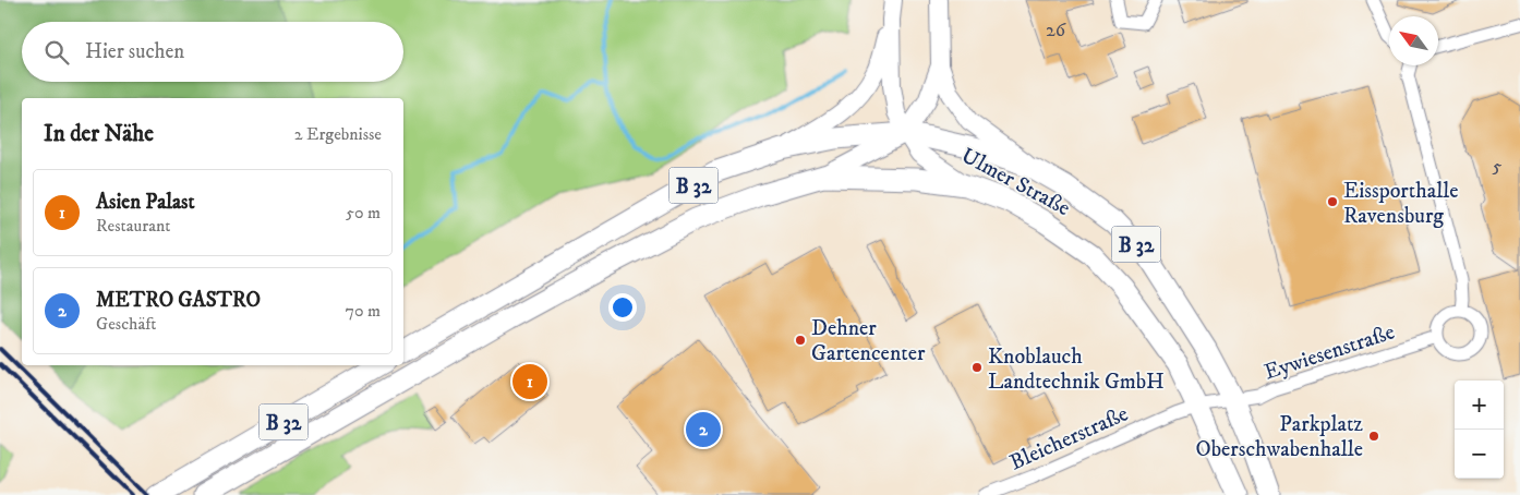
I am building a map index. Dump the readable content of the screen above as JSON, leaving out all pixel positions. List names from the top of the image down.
{
  "streets": {
    "main road": ["Ulmer Straße", "B 32"],
    "street": ["Eywiesenstraße", "Bleicherstraße"]
  },
  "crossings": [
    ["Ulmer Straße", "B 32"],
    ["Ulmer Straße", "Eywiesenstraße"],
    ["Ulmer Straße", "Bleicherstraße"],
    ["Eywiesenstraße", "Bleicherstraße"]
  ],
  "places": [
    "Eissporthalle Ravensburg",
    "Dehner Gartencenter",
    "Knoblauch Landtechnik GmbH",
    "Parkplatz Oberschwabenhalle"
  ],
  "house_numbers": ["26", "5"],
  "north": "top left",
  "page": {
    "search": "Hier suchen",
    "heading": ["In der Nähe", "2 Ergebnisse"],
    "list": [
      {
        "mark": "1",
        "name": "Asien Palast",
        "note": "Restaurant",
        "value": "50 m"
      },
      {
        "mark": "2",
        "name": "METRO GASTRO",
        "note": "Geschäft",
        "value": "70 m"
      }
    ],
    "pins": ["1", "2"],
    "map_buttons": ["+", "−"]
  }
}
